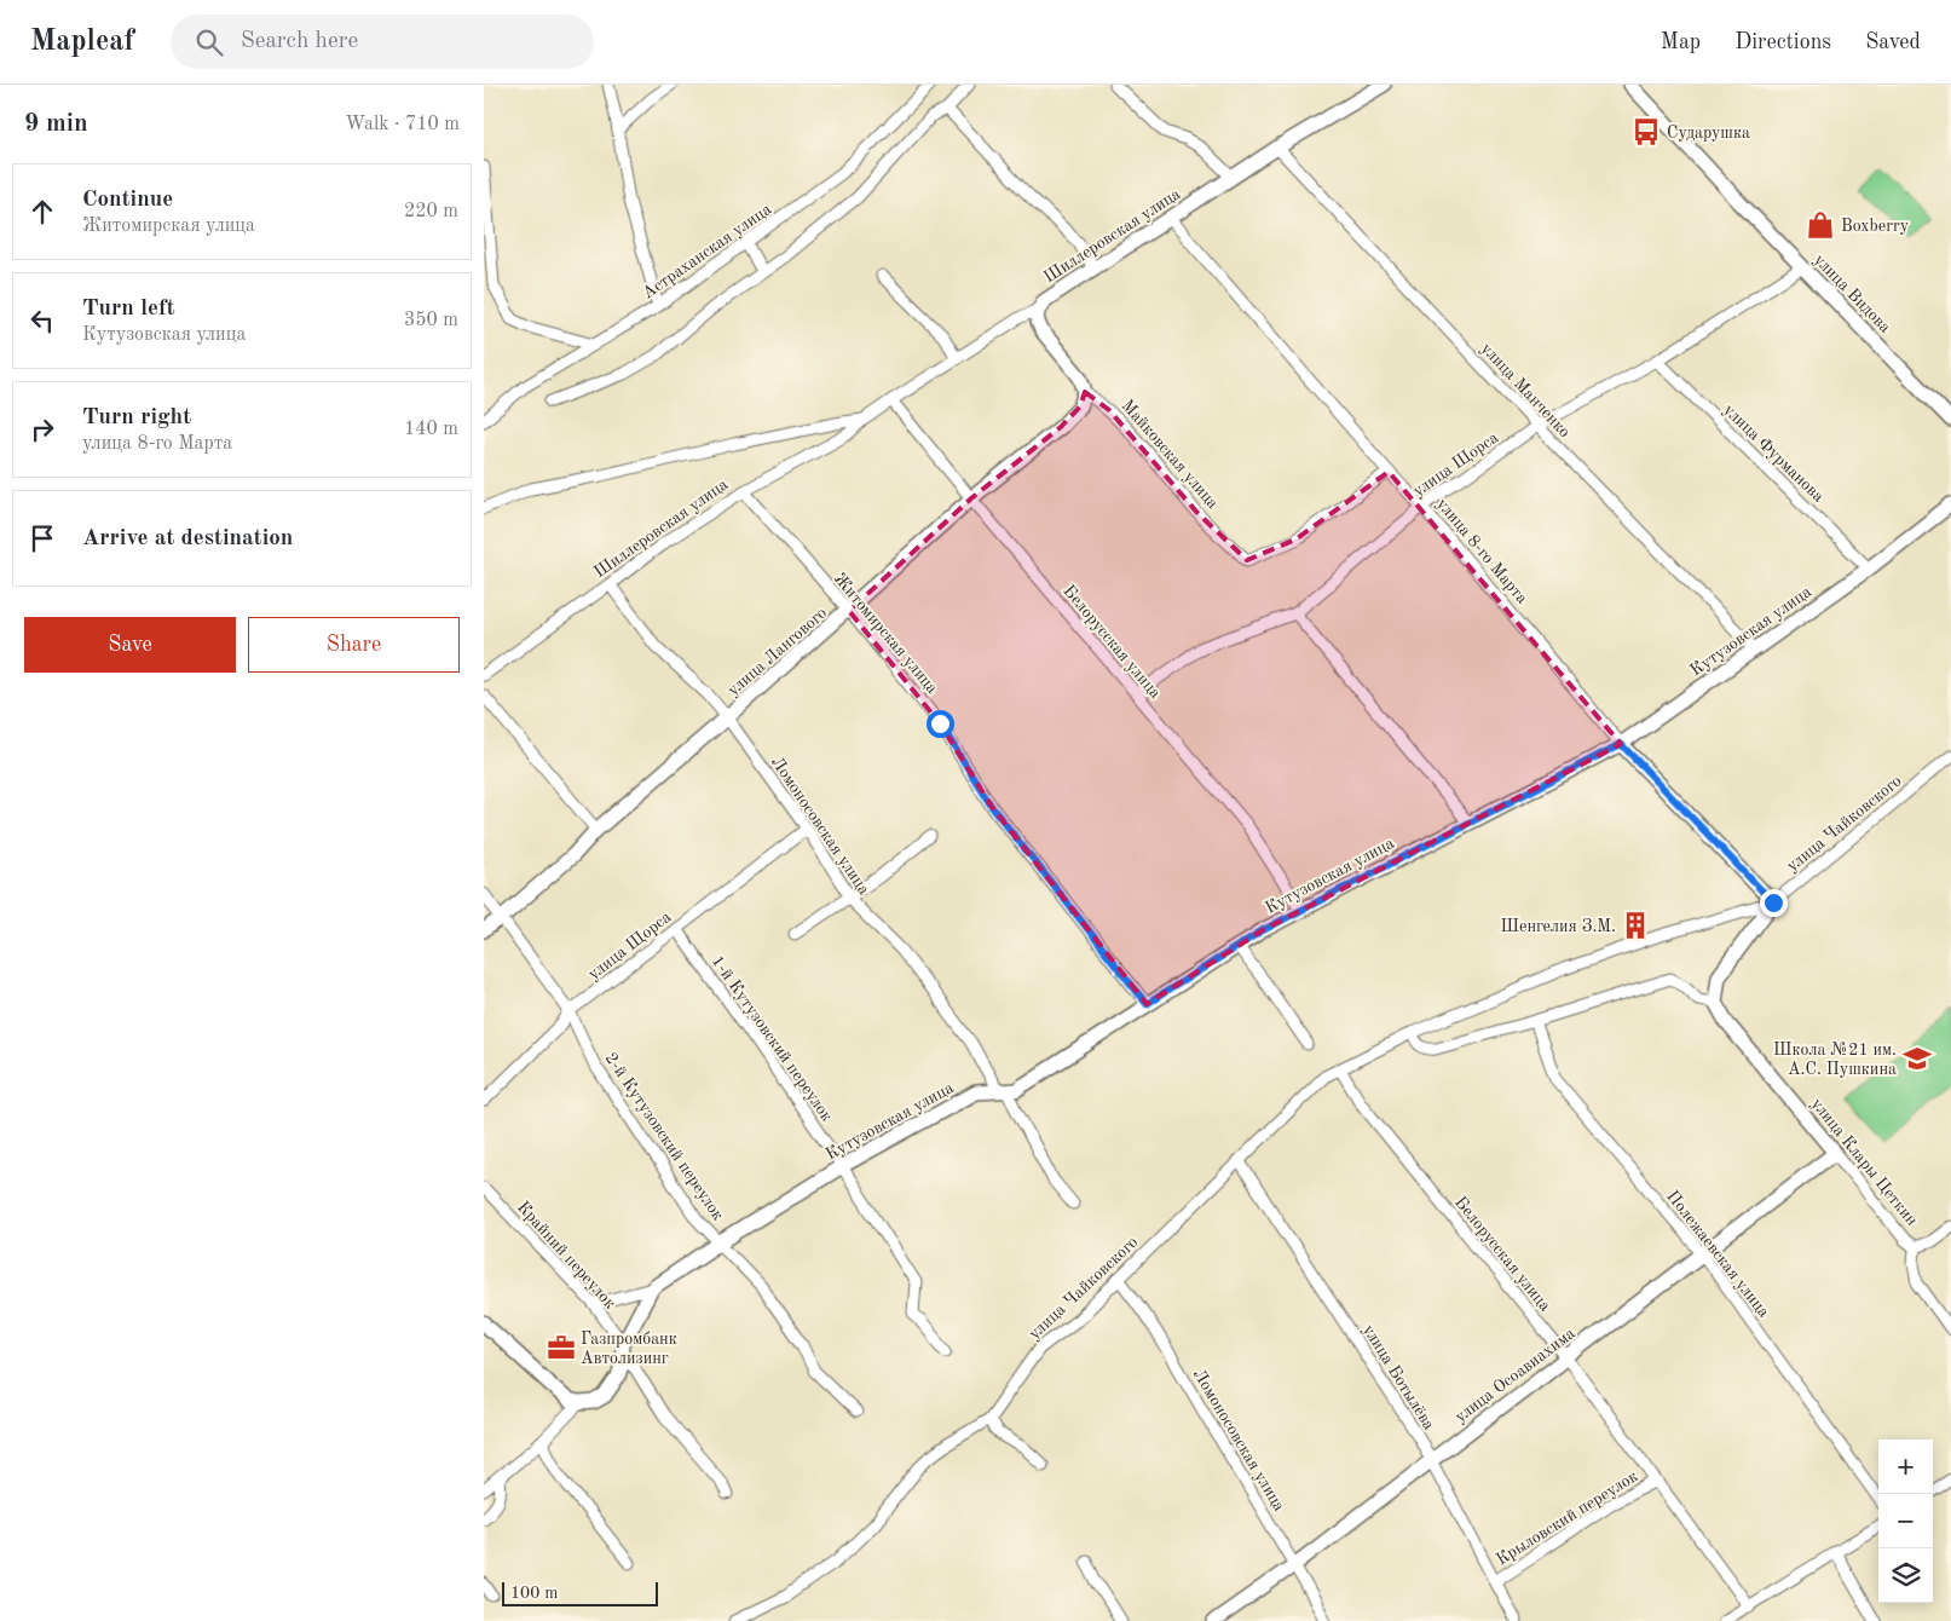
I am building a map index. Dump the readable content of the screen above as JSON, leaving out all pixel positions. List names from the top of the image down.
{
  "streets": {
    "street": [
      "Шиллеровская улица",
      "Астраханская улица",
      "улица Видова",
      "улица Манченко",
      "улица Фурманова",
      "Майковская улица",
      "улица Щорса",
      "улица 8-го Марта",
      "Кутузовская улица",
      "Житомирская улица",
      "Белорусская улица",
      "улица Лангового",
      "улица Чайковского",
      "Ломоносовская улица",
      "1-й Кутузовский переулок",
      "2-й Кутузовский переулок",
      "улица Клары Цеткин",
      "Полежаевская улица",
      "Крайний переулок",
      "улица Осоавиахима",
      "улица Ботылёва",
      "Крыловский переулок"
    ]
  },
  "crossings": [
    ["Шиллеровская улица", "улица Манченко"],
    ["Шиллеровская улица", "Майковская улица"],
    ["Шиллеровская улица", "улица 8-го Марта"],
    ["Шиллеровская улица", "Житомирская улица"],
    ["Шиллеровская улица", "Белорусская улица"],
    ["Шиллеровская улица", "Ломоносовская улица"],
    ["улица Видова", "улица Щорса"],
    ["улица Манченко", "улица Щорса"],
    ["улица Манченко", "Кутузовская улица"],
    ["улица Фурманова", "улица Щорса"],
    ["улица Фурманова", "Кутузовская улица"],
    ["Майковская улица", "улица Щорса"],
    ["Майковская улица", "улица Лангового"],
    ["улица Щорса", "улица 8-го Марта"],
    ["улица Щорса", "Белорусская улица"],
    ["улица Щорса", "Ломоносовская улица"],
    ["улица Щорса", "1-й Кутузовский переулок"],
    ["улица Щорса", "2-й Кутузовский переулок"],
    ["улица 8-го Марта", "Кутузовская улица"],
    ["улица 8-го Марта", "улица Чайковского"],
    ["Кутузовская улица", "Житомирская улица"],
    ["Кутузовская улица", "Белорусская улица"],
    ["Кутузовская улица", "Ломоносовская улица"],
    ["Кутузовская улица", "1-й Кутузовский переулок"],
    ["Кутузовская улица", "2-й Кутузовский переулок"],
    ["Кутузовская улица", "Крайний переулок"],
    ["Житомирская улица", "улица Лангового"],
    ["Белорусская улица", "улица Лангового"],
    ["Белорусская улица", "улица Чайковского"],
    ["Белорусская улица", "улица Осоавиахима"],
    ["Белорусская улица", "Крыловский переулок"],
    ["улица Лангового", "Ломоносовская улица"],
    ["улица Лангового", "2-й Кутузовский переулок"],
    ["улица Чайковского", "Ломоносовская улица"],
    ["улица Чайковского", "улица Ботылёва"],
    ["Ломоносовская улица", "улица Осоавиахима"],
    ["улица Клары Цеткин", "улица Осоавиахима"],
    ["Полежаевская улица", "улица Осоавиахима"],
    ["улица Осоавиахима", "улица Ботылёва"],
    ["улица Ботылёва", "Крыловский переулок"]
  ],
  "places": {
    "bus stop": ["Сударушка"],
    "shop": ["Boxberry"],
    "building": ["Шенгелия З.М."],
    "school or university": ["Школа №21 им. А.С. Пушкина"],
    "office": ["Газпромбанк Автолизинг"]
  },
  "scale_bar": "100 m",
  "page": {
    "header": "Mapleaf",
    "search": "Search here",
    "nav": ["Map", "Directions", "Saved"],
    "heading": ["9 min", "Walk · 710 m"],
    "list": [
      ["Continue", "Житомирская улица", "220 m"],
      ["Turn left", "Кутузовская улица", "350 m"],
      ["Turn right", "улица 8-го Марта", "140 m"],
      "Arrive at destination"
    ],
    "buttons": ["Save", "Share"],
    "map_buttons": ["+", "−"],
    "scale": "100 m"
  }
}
